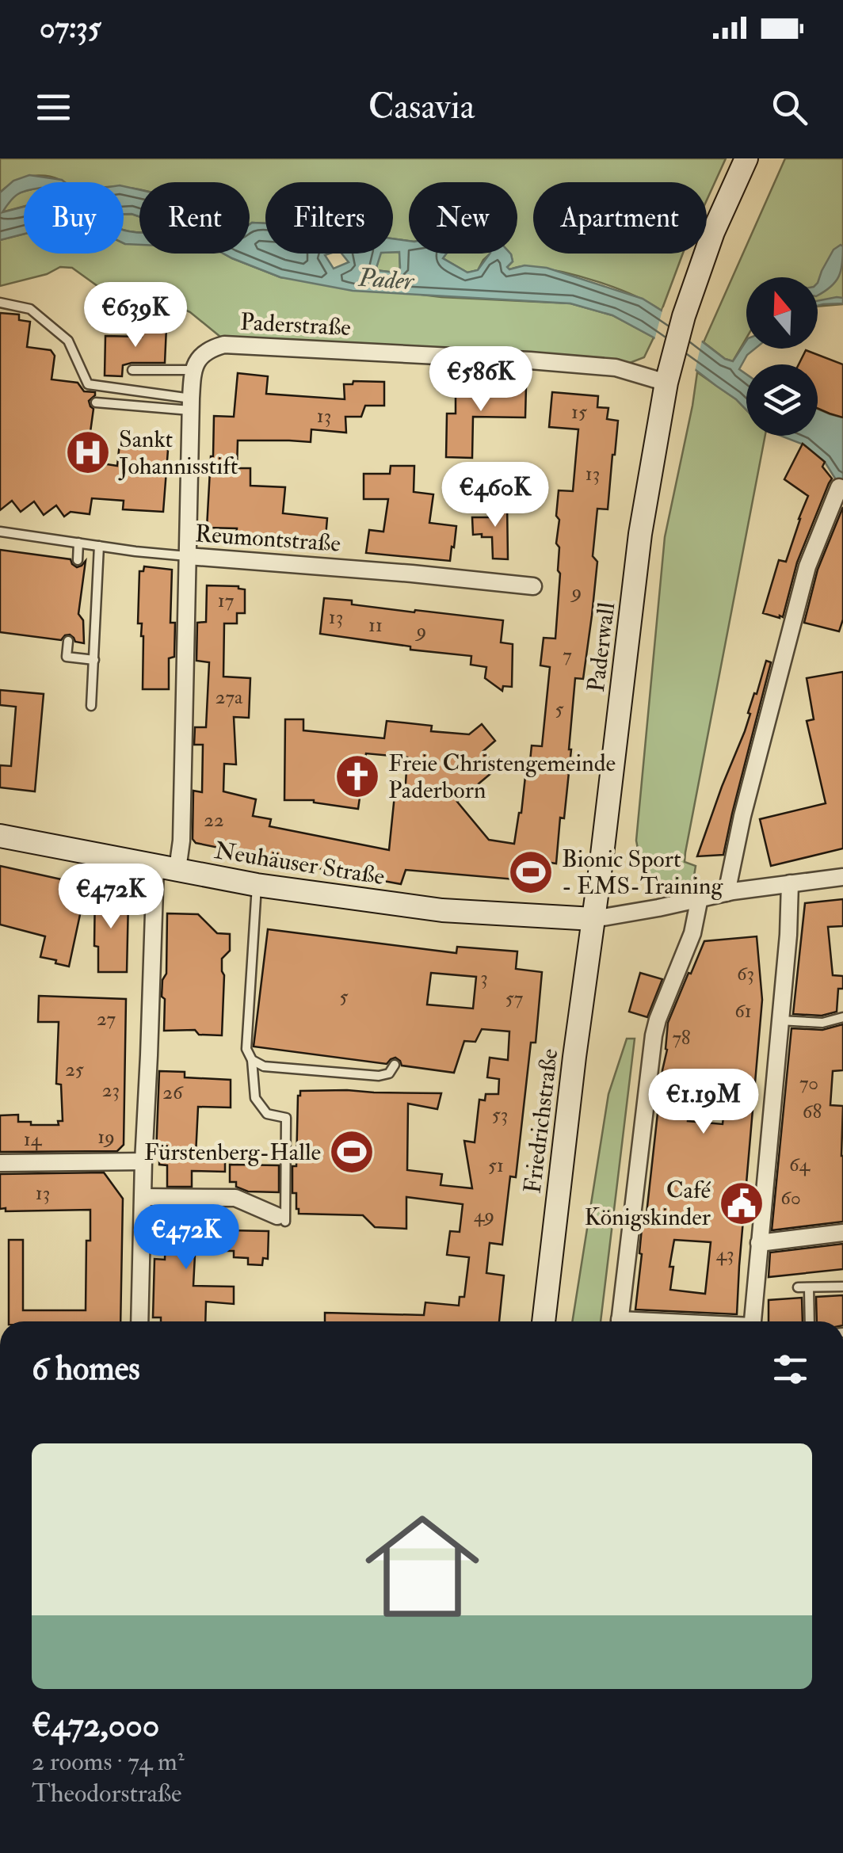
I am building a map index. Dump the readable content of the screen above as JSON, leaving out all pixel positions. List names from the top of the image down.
{
  "streets": {
    "main road": ["Paderwall", "Neuhäuser Straße", "Friedrichstraße"],
    "street": ["Paderstraße", "Reumontstraße"]
  },
  "crossings": [
    ["Paderstraße", "Paderwall"],
    ["Paderwall", "Neuhäuser Straße"],
    ["Paderwall", "Friedrichstraße"],
    ["Neuhäuser Straße", "Friedrichstraße"]
  ],
  "water": ["Pader"],
  "places": {
    "hospital": ["Sankt Johannisstift"],
    "church": ["Freie Christengemeinde Paderborn"],
    "sports": ["Bionic Sport - EMS-Training", "Fürstenberg-Halle"],
    "public building": ["Café Königskinder"]
  },
  "house_numbers": [
    "15",
    "13",
    "13",
    "9",
    "17",
    "13",
    "11",
    "9",
    "7",
    "27a",
    "5",
    "22",
    "63",
    "3",
    "5",
    "57",
    "61",
    "27",
    "78",
    "25",
    "70",
    "23",
    "26",
    "68",
    "53",
    "19",
    "14",
    "64",
    "51",
    "13",
    "60",
    "49",
    "43"
  ],
  "north": "top",
  "page": {
    "status": "07:35",
    "header": "Casavia",
    "chip": [
      "Buy",
      "Rent",
      "Filters",
      "New",
      "Apartment"
    ],
    "price": [
      "€639K",
      "€586K",
      "€460K",
      "€472K",
      "€1.19M",
      "€472K"
    ],
    "heading": "6 homes",
    "list": [
      {
        "name": "€472,000",
        "note": "2 rooms · 74 m² · Theodorstraße"
      }
    ]
  }
}
